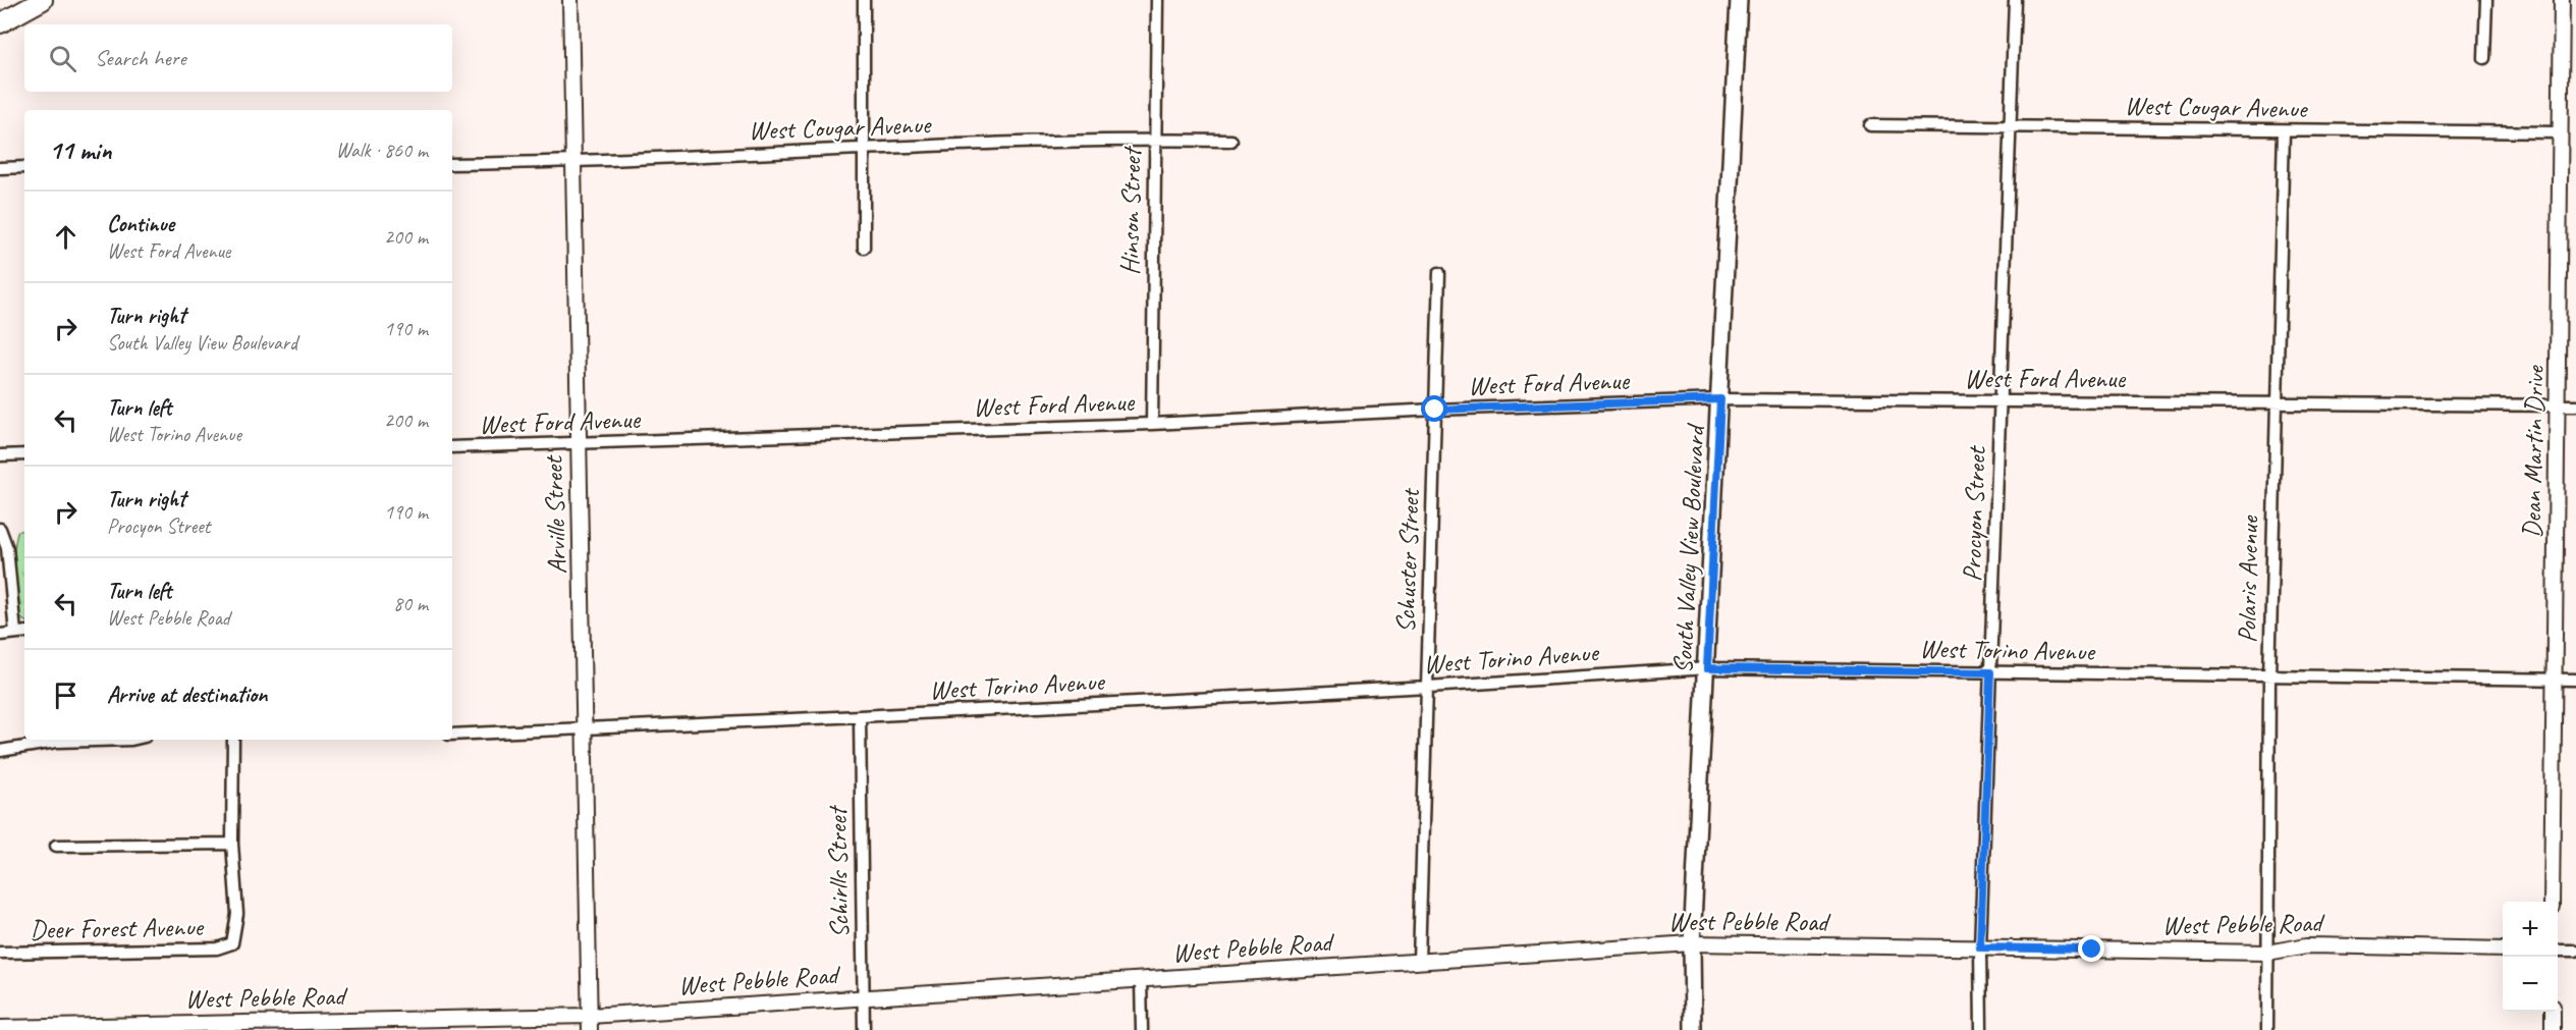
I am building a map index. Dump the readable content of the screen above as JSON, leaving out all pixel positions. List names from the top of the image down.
{
  "streets": {
    "main road": ["South Valley View Boulevard"],
    "street": [
      "West Cougar Avenue",
      "Hinson Street",
      "West Ford Avenue",
      "Dean Martin Drive",
      "Procyon Street",
      "Arville Street",
      "Schuster Street",
      "Polaris Avenue",
      "West Torino Avenue",
      "Schirlls Street",
      "West Pebble Road",
      "Deer Forest Avenue"
    ]
  },
  "crossings": [
    ["West Cougar Avenue", "Hinson Street"],
    ["West Cougar Avenue", "Dean Martin Drive"],
    ["West Cougar Avenue", "Procyon Street"],
    ["West Cougar Avenue", "Arville Street"],
    ["West Cougar Avenue", "Polaris Avenue"],
    ["Hinson Street", "West Ford Avenue"],
    ["West Ford Avenue", "Dean Martin Drive"],
    ["West Ford Avenue", "Procyon Street"],
    ["West Ford Avenue", "Arville Street"],
    ["West Ford Avenue", "South Valley View Boulevard"],
    ["West Ford Avenue", "Schuster Street"],
    ["West Ford Avenue", "Polaris Avenue"],
    ["Dean Martin Drive", "West Torino Avenue"],
    ["Procyon Street", "West Torino Avenue"],
    ["Procyon Street", "West Pebble Road"],
    ["Arville Street", "West Torino Avenue"],
    ["Arville Street", "West Pebble Road"],
    ["South Valley View Boulevard", "West Torino Avenue"],
    ["South Valley View Boulevard", "West Pebble Road"],
    ["Schuster Street", "West Torino Avenue"],
    ["Schuster Street", "West Pebble Road"],
    ["Polaris Avenue", "West Torino Avenue"],
    ["Polaris Avenue", "West Pebble Road"],
    ["West Torino Avenue", "Schirlls Street"],
    ["Schirlls Street", "West Pebble Road"]
  ],
  "page": {
    "search": "Search here",
    "heading": ["11 min", "Walk · 860 m"],
    "list": [
      ["Continue", "West Ford Avenue", "200 m"],
      ["Turn right", "South Valley View Boulevard", "190 m"],
      ["Turn left", "West Torino Avenue", "200 m"],
      ["Turn right", "Procyon Street", "190 m"],
      ["Turn left", "West Pebble Road", "80 m"],
      "Arrive at destination"
    ],
    "map_buttons": ["+", "−"]
  }
}
